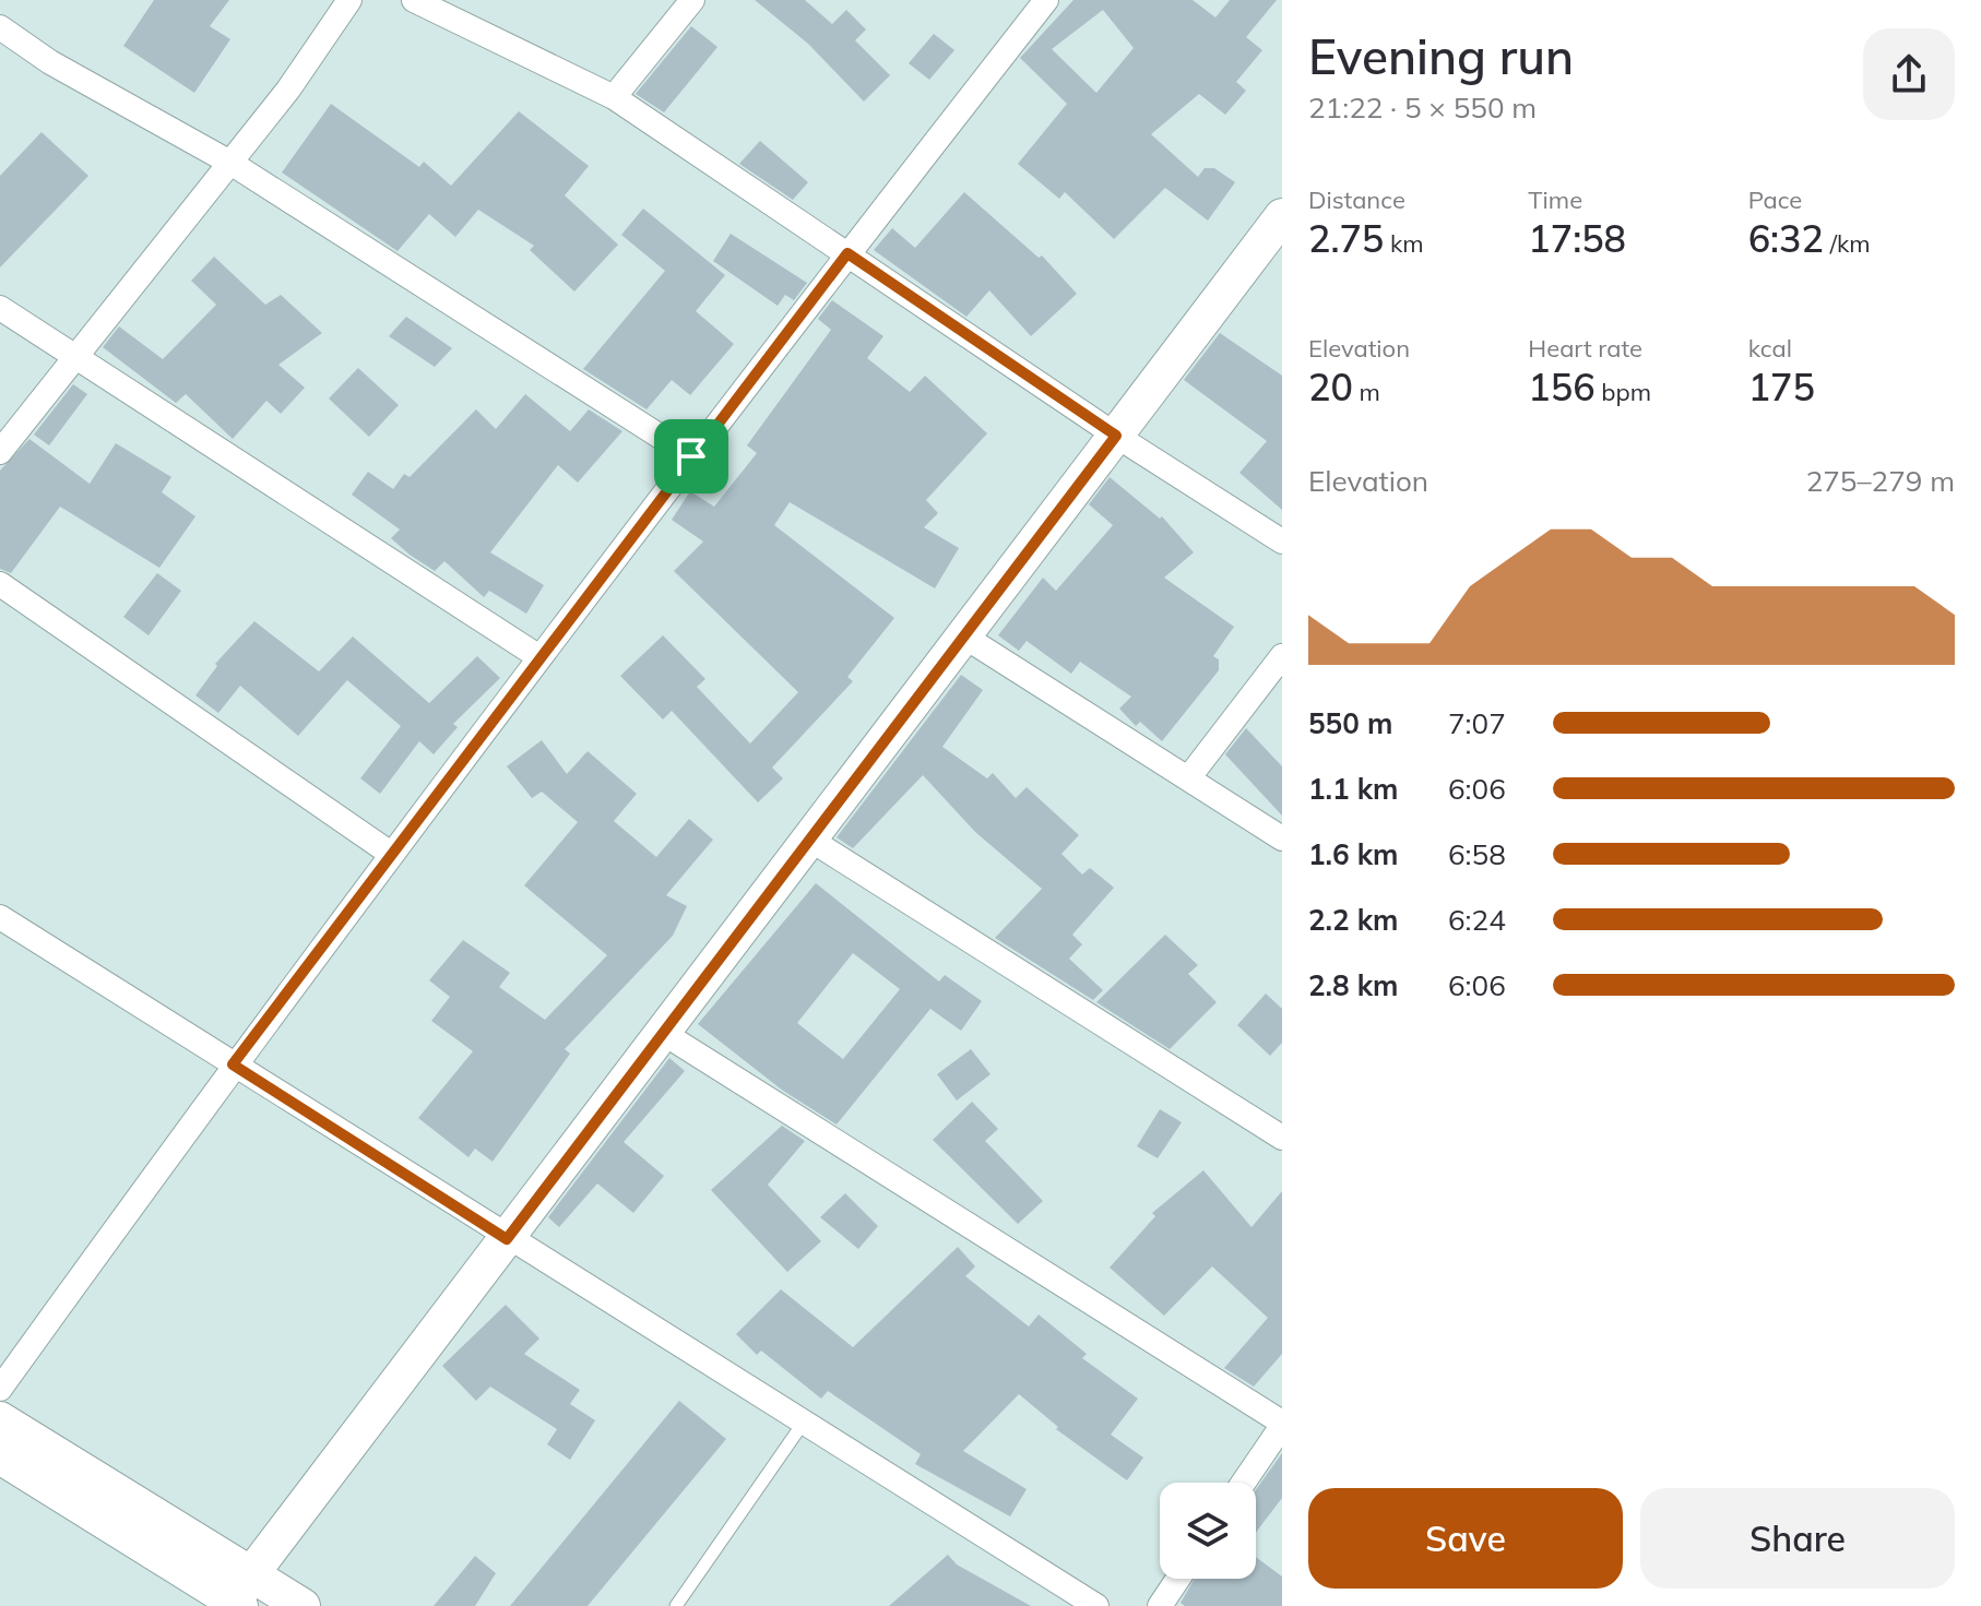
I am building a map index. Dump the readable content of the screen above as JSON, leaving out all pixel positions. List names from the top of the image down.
{
  "page": {
    "heading": ["Evening run", "21:22 · 5 × 550 m"],
    "stats": [
      ["Distance", "2.75 km"],
      ["Time", "17:58"],
      ["Pace", "6:32 /km"],
      ["Elevation", "20 m"],
      ["Heart rate", "156 bpm"],
      ["kcal", "175"]
    ],
    "chart": ["Elevation", "275–279 m"],
    "list": [
      {
        "name": "550 m",
        "note": "7:07"
      },
      {
        "name": "1.1 km",
        "note": "6:06"
      },
      {
        "name": "1.6 km",
        "note": "6:58"
      },
      {
        "name": "2.2 km",
        "note": "6:24"
      },
      {
        "name": "2.8 km",
        "note": "6:06"
      }
    ],
    "buttons": ["Save", "Share"]
  }
}
